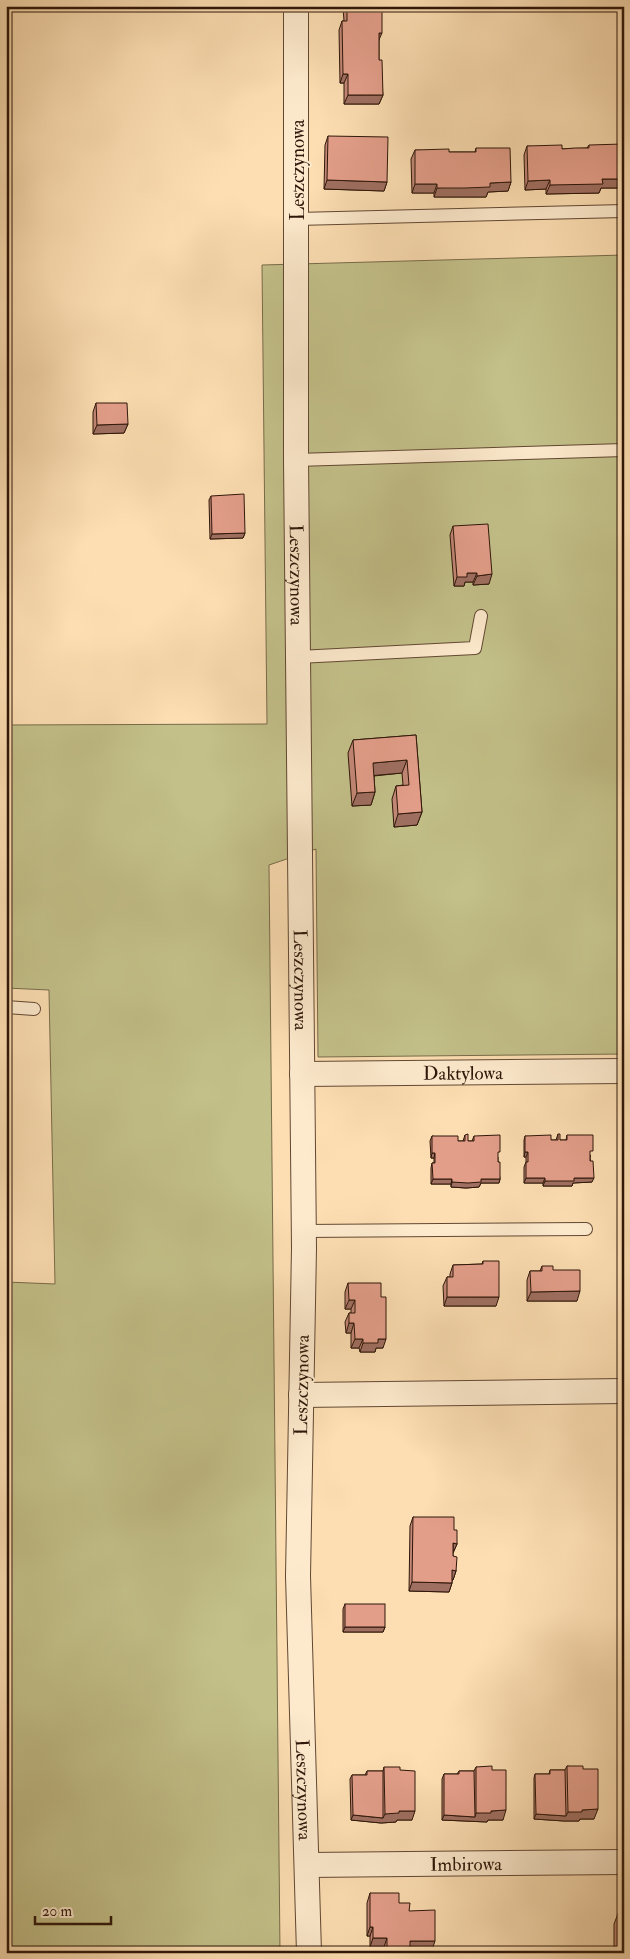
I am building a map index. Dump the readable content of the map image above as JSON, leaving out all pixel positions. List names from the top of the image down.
{
  "streets": {
    "street": ["Leszczynowa", "Daktylowa", "Imbirowa"]
  },
  "crossings": [
    ["Leszczynowa", "Daktylowa"],
    ["Leszczynowa", "Imbirowa"]
  ],
  "scale_bar": "20 m"
}
